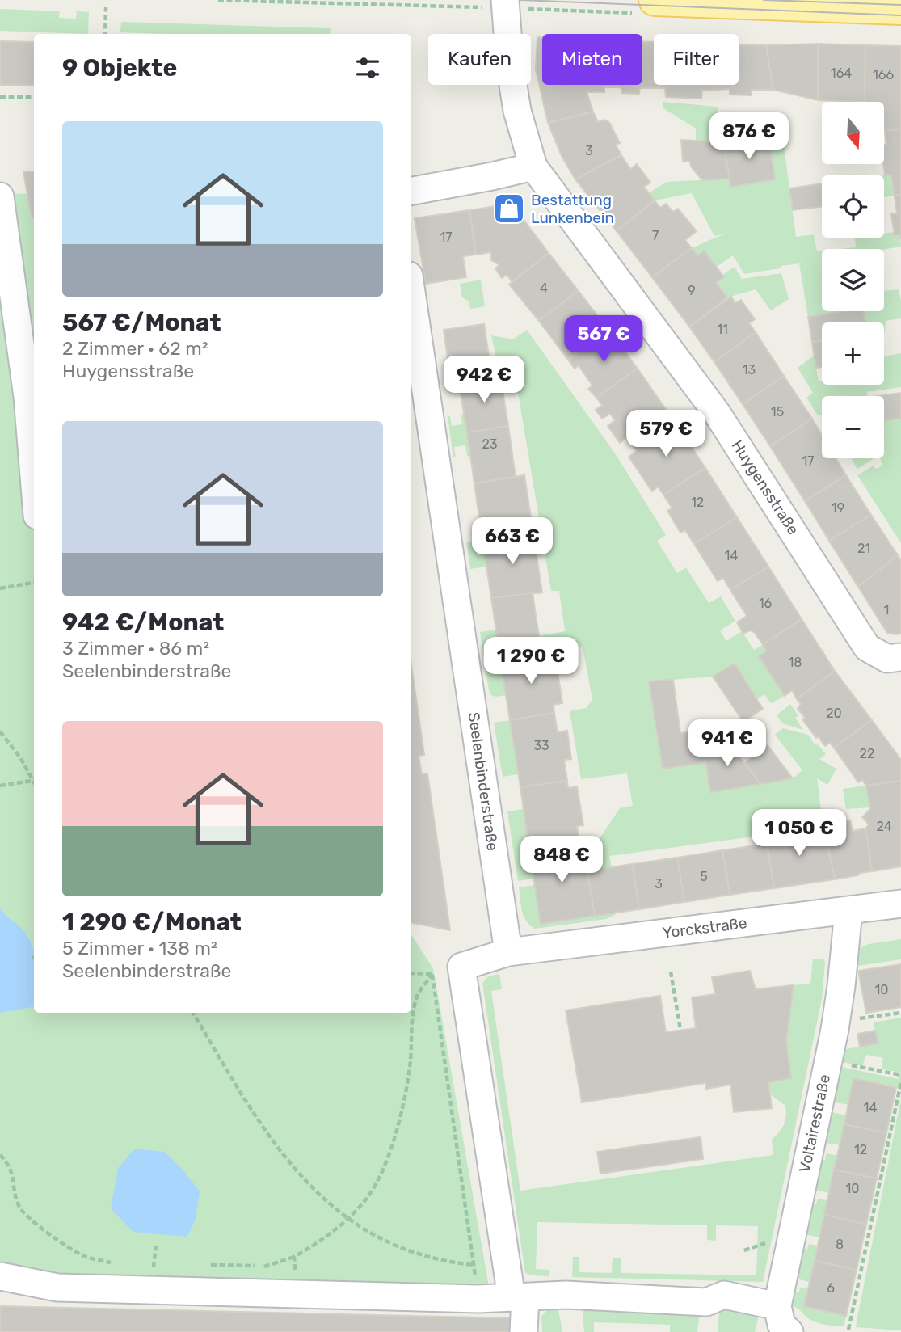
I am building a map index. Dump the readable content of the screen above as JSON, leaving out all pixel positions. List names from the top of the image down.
{
  "streets": {
    "street": [
      "Huygensstraße",
      "Seelenbinderstraße",
      "Yorckstraße",
      "Voltairestraße"
    ]
  },
  "crossings": [
    ["Seelenbinderstraße", "Yorckstraße"],
    ["Yorckstraße", "Voltairestraße"]
  ],
  "places": {
    "shop": ["Bestattung Lunkenbein"]
  },
  "house_numbers": [
    "164",
    "166",
    "3",
    "7",
    "17",
    "4",
    "9",
    "11",
    "13",
    "15",
    "23",
    "17",
    "12",
    "19",
    "21",
    "14",
    "16",
    "1",
    "18",
    "20",
    "33",
    "22",
    "24",
    "5",
    "3",
    "10",
    "14",
    "12",
    "10",
    "8",
    "6"
  ],
  "north": "bottom",
  "page": {
    "chip": ["Kaufen", "Mieten", "Filter"],
    "heading": "9 Objekte",
    "map_buttons": ["+", "−"],
    "list": [
      {
        "name": "567 €/Monat",
        "note": "2 Zimmer · 62 m² · Huygensstraße"
      },
      {
        "name": "942 €/Monat",
        "note": "3 Zimmer · 86 m² · Seelenbinderstraße"
      },
      {
        "name": "1 290 €/Monat",
        "note": "5 Zimmer · 138 m² · Seelenbinderstraße"
      }
    ],
    "price": [
      "876 €",
      "567 €",
      "942 €",
      "579 €",
      "663 €",
      "1 290 €",
      "941 €",
      "1 050 €",
      "848 €"
    ]
  }
}
